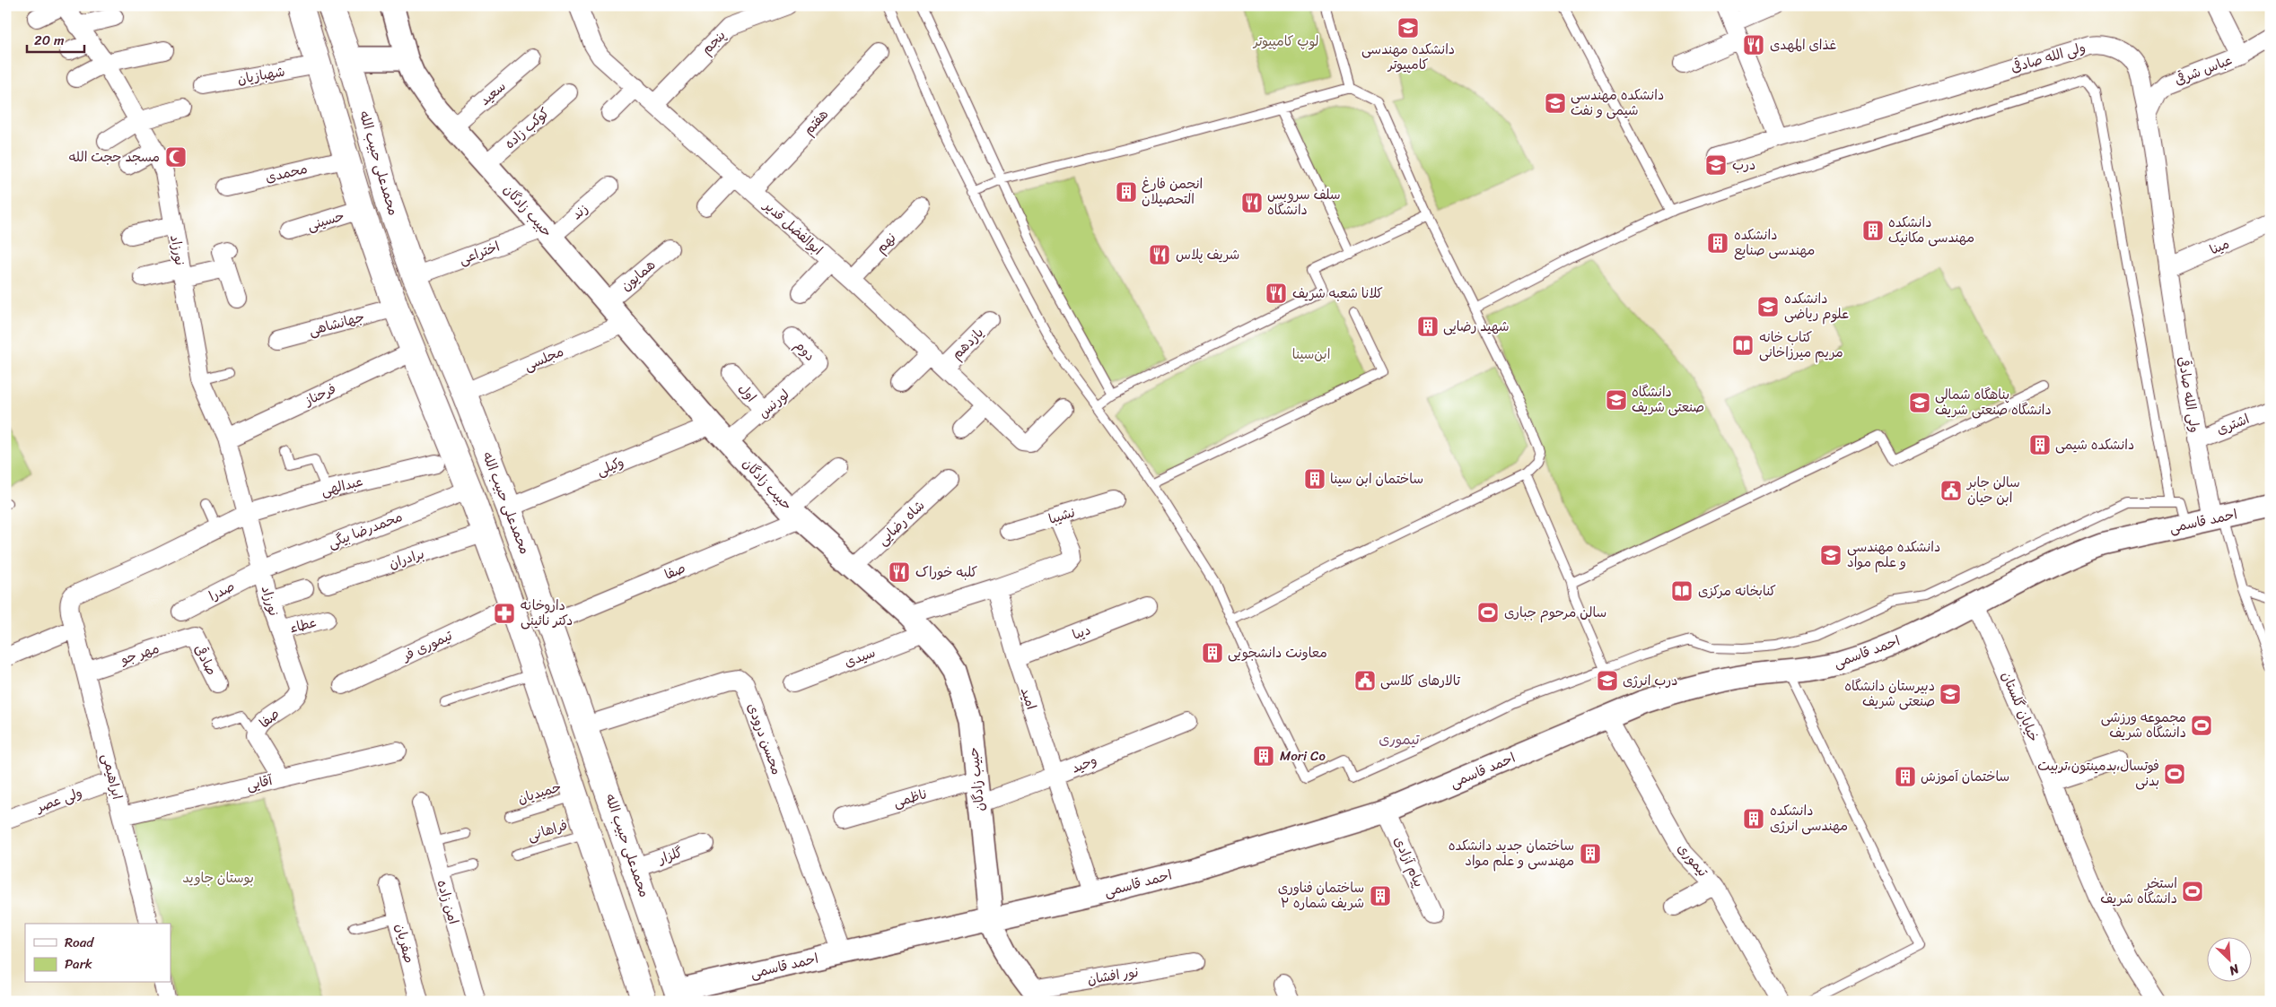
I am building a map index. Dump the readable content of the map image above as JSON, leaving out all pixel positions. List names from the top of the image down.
{
  "streets": {
    "main road": ["محمدعلی حبیب الله"],
    "street": [
      "پنجم",
      "ولی الله صادقی",
      "عباس شرقی",
      "شهبازیان",
      "سعید",
      "هفتم",
      "کوکب زاده",
      "محمدی",
      "حبیب زادگان",
      "زند",
      "حسینی",
      "ابوالفضل قدیر",
      "نهم",
      "مینا",
      "نورزاد",
      "اختراعی",
      "همایون",
      "جهانشاهی",
      "یازدهم",
      "دوم",
      "مجلسی",
      "اول",
      "فرحناز",
      "لورنس",
      "اشتری",
      "وکیلی",
      "عبدالهی",
      "نشیبا",
      "احمد قاسمی",
      "شاه رضایی",
      "محمدرضا بیگی",
      "برادران",
      "صفا",
      "صدرا",
      "عطاء",
      "دیبا",
      "تیموری فر",
      "مهر جو",
      "سیدی",
      "صادقی",
      "امید",
      "خیابان گلستان",
      "محسن درودی",
      "وحید",
      "ابراهیمی",
      "آقایی",
      "ناظمی",
      "ولی عصر",
      "گلزار",
      "تیموری",
      "پیام آزادی",
      "امن زاده",
      "صفریان",
      "نور افشان"
    ],
    "lane": ["حمیدیان", "فراهانی"]
  },
  "crossings": [
    ["پنجم", "ابوالفضل قدیر"],
    ["ولی الله صادقی", "عباس شرقی"],
    ["ولی الله صادقی", "مینا"],
    ["ولی الله صادقی", "اشتری"],
    ["ولی الله صادقی", "احمد قاسمی"],
    ["شهبازیان", "محمدعلی حبیب الله"],
    ["سعید", "حبیب زادگان"],
    ["هفتم", "ابوالفضل قدیر"],
    ["کوکب زاده", "حبیب زادگان"],
    ["محمدعلی حبیب الله", "محمدی"],
    ["محمدعلی حبیب الله", "حسینی"],
    ["محمدعلی حبیب الله", "اختراعی"],
    ["محمدعلی حبیب الله", "جهانشاهی"],
    ["محمدعلی حبیب الله", "مجلسی"],
    ["محمدعلی حبیب الله", "فرحناز"],
    ["محمدعلی حبیب الله", "وکیلی"],
    ["محمدعلی حبیب الله", "احمد قاسمی"],
    ["محمدعلی حبیب الله", "محمدرضا بیگی"],
    ["محمدعلی حبیب الله", "برادران"],
    ["محمدعلی حبیب الله", "صفا"],
    ["محمدعلی حبیب الله", "تیموری فر"],
    ["محمدعلی حبیب الله", "محسن درودی"],
    ["محمدعلی حبیب الله", "حمیدیان"],
    ["محمدعلی حبیب الله", "فراهانی"],
    ["محمدعلی حبیب الله", "گلزار"],
    ["حبیب زادگان", "زند"],
    ["حبیب زادگان", "اختراعی"],
    ["حبیب زادگان", "همایون"],
    ["حبیب زادگان", "مجلسی"],
    ["حبیب زادگان", "لورنس"],
    ["حبیب زادگان", "وکیلی"],
    ["حبیب زادگان", "احمد قاسمی"],
    ["حبیب زادگان", "شاه رضایی"],
    ["حبیب زادگان", "صفا"],
    ["حبیب زادگان", "سیدی"],
    ["حبیب زادگان", "وحید"],
    ["حبیب زادگان", "ناظمی"],
    ["حبیب زادگان", "نور افشان"],
    ["زند", "اختراعی"],
    ["ابوالفضل قدیر", "نهم"],
    ["ابوالفضل قدیر", "یازدهم"],
    ["نورزاد", "فرحناز"],
    ["نورزاد", "عبدالهی"],
    ["نورزاد", "محمدرضا بیگی"],
    ["نورزاد", "صفا"],
    ["نورزاد", "صدرا"],
    ["نورزاد", "عطاء"],
    ["دوم", "لورنس"],
    ["اول", "لورنس"],
    ["احمد قاسمی", "امید"],
    ["احمد قاسمی", "خیابان گلستان"],
    ["احمد قاسمی", "محسن درودی"],
    ["احمد قاسمی", "تیموری"],
    ["احمد قاسمی", "پیام آزادی"],
    ["محمدرضا بیگی", "صدرا"],
    ["صفا", "آقایی"],
    ["دیبا", "امید"],
    ["مهر جو", "صادقی"],
    ["مهر جو", "ابراهیمی"],
    ["امید", "وحید"],
    ["ابراهیمی", "آقایی"],
    ["ابراهیمی", "ولی عصر"]
  ],
  "districts": ["تیموری"],
  "parks": ["لوپ کامپیوتر", "ابن‌سینا", "بوستان جاوید"],
  "places": {
    "school or university": [
      "دانشکده مهندسی کامپیوتر",
      "دانشکده مهندسی شیمی و نفت",
      "درب",
      "دانشکده علوم ریاضی",
      "دانشگاه صنعتی شریف",
      "پناهگاه شمالی دانشگاه صنعتی شریف",
      "دانشکده مهندسی و علم مواد",
      "درب انرژی",
      "دبیرستان دانشگاه صنعتی شریف"
    ],
    "restaurant": [
      "غذای المهدی",
      "سلف سرویس دانشگاه",
      "شریف پلاس",
      "کلانا شعبه شریف",
      "کلبه خوراک"
    ],
    "mosque": ["مسجد حجت الله"],
    "building": [
      "انجمن فارغ التحصیلان",
      "دانشکده مهندسی مکانیک",
      "دانشکده مهندسی صنایع",
      "شهید رضایی",
      "دانشکده شیمی",
      "ساختمان ابن سینا",
      "معاونت دانشجویی",
      "Mori Co",
      "ساختمان آموزش",
      "دانشکده مهندسی انرژی",
      "ساختمان جدید دانشکده مهندسی و علم مواد",
      "ساختمان فناوری شریف شماره ۲"
    ],
    "library": ["کتاب خانه مریم میرزاخانی", "کنابخانه مرکزی"],
    "public building": ["سالن جابر ابن حیان", "تالارهای کلاسی"],
    "sports": [
      "سالن مرحوم جباری",
      "مجموعه ورزشی دانشگاه شریف",
      "فوتسال،بدمینتون،تربیت بدنی",
      "استخر دانشگاه شریف"
    ],
    "pharmacy": ["داروخانه دکتر نائینی"]
  },
  "legend": ["Road", "Park"],
  "scale_bar": "20 m",
  "north": "bottom right"
}
